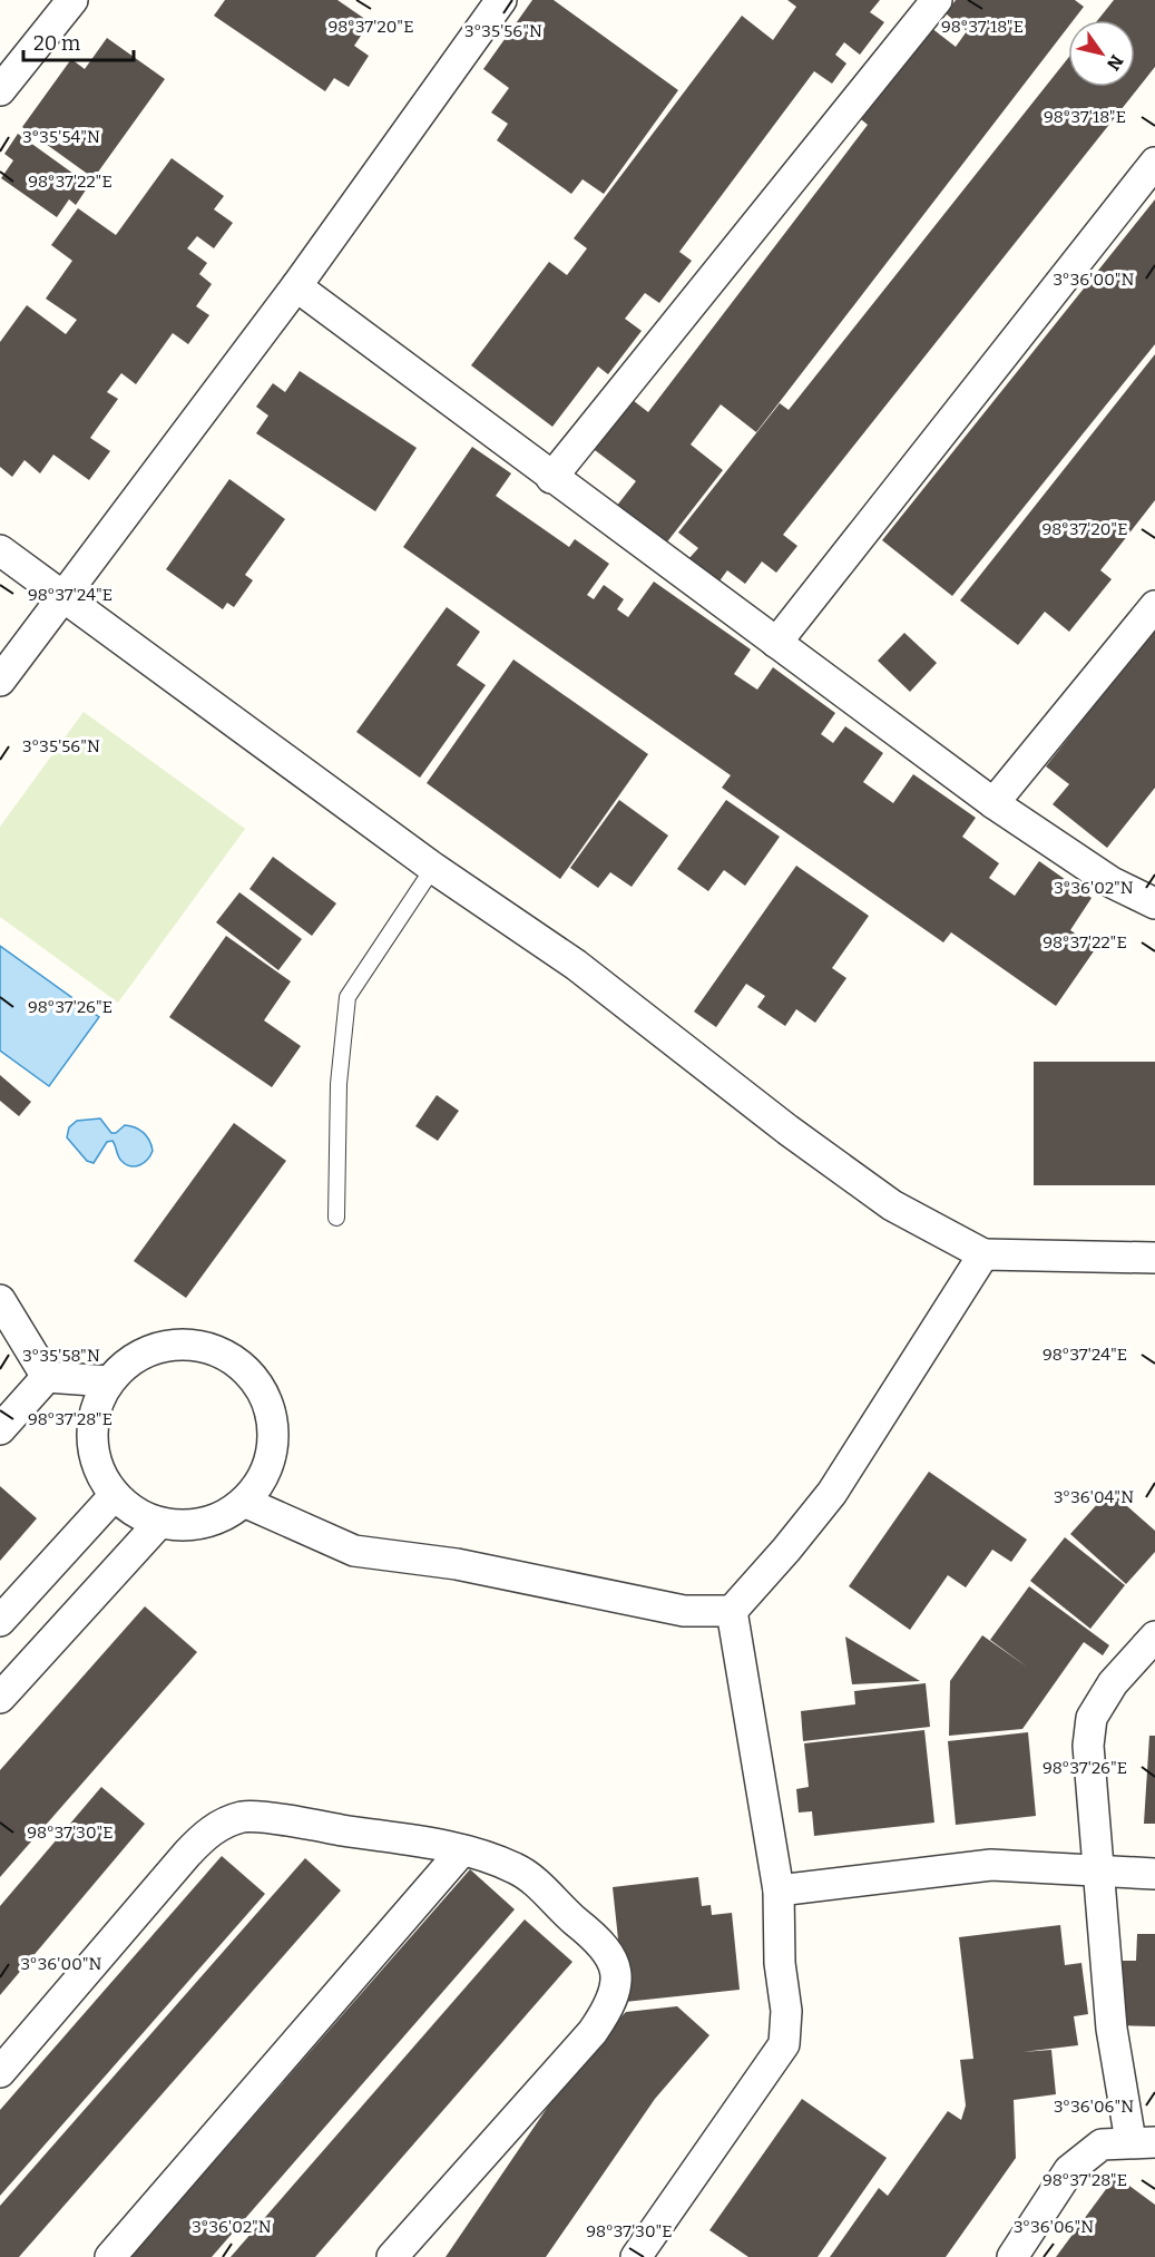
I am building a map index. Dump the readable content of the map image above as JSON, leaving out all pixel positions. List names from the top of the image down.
{
  "scale_bar": "20 m",
  "north": "bottom right",
  "coordinates": [
    "98°37'20\"E",
    "98°37'18\"E",
    "3°35'56\"N",
    "3°35'54\"N",
    "98°37'22\"E",
    "3°36'00\"N",
    "98°37'24\"E",
    "3°36'02\"N",
    "98°37'26\"E",
    "3°35'58\"N",
    "98°37'28\"E",
    "3°36'04\"N",
    "98°37'30\"E",
    "3°36'06\"N"
  ]
}
